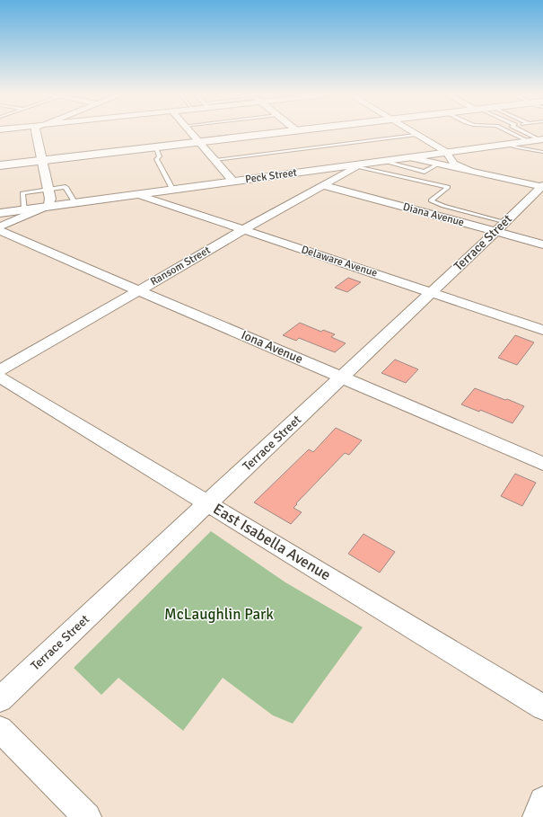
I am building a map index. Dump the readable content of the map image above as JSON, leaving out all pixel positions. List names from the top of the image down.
{
  "streets": {
    "street": [
      "Peck Street",
      "Diana Avenue",
      "Terrace Street",
      "Delaware Avenue",
      "Ransom Street",
      "Iona Avenue",
      "East Isabella Avenue"
    ]
  },
  "crossings": [
    ["Peck Street", "Delaware Avenue"],
    ["Peck Street", "Ransom Street"],
    ["Diana Avenue", "Terrace Street"],
    ["Diana Avenue", "Ransom Street"],
    ["Terrace Street", "Delaware Avenue"],
    ["Terrace Street", "Iona Avenue"],
    ["Terrace Street", "East Isabella Avenue"],
    ["Delaware Avenue", "Ransom Street"],
    ["Ransom Street", "Iona Avenue"]
  ],
  "parks": ["McLaughlin Park"]
}
